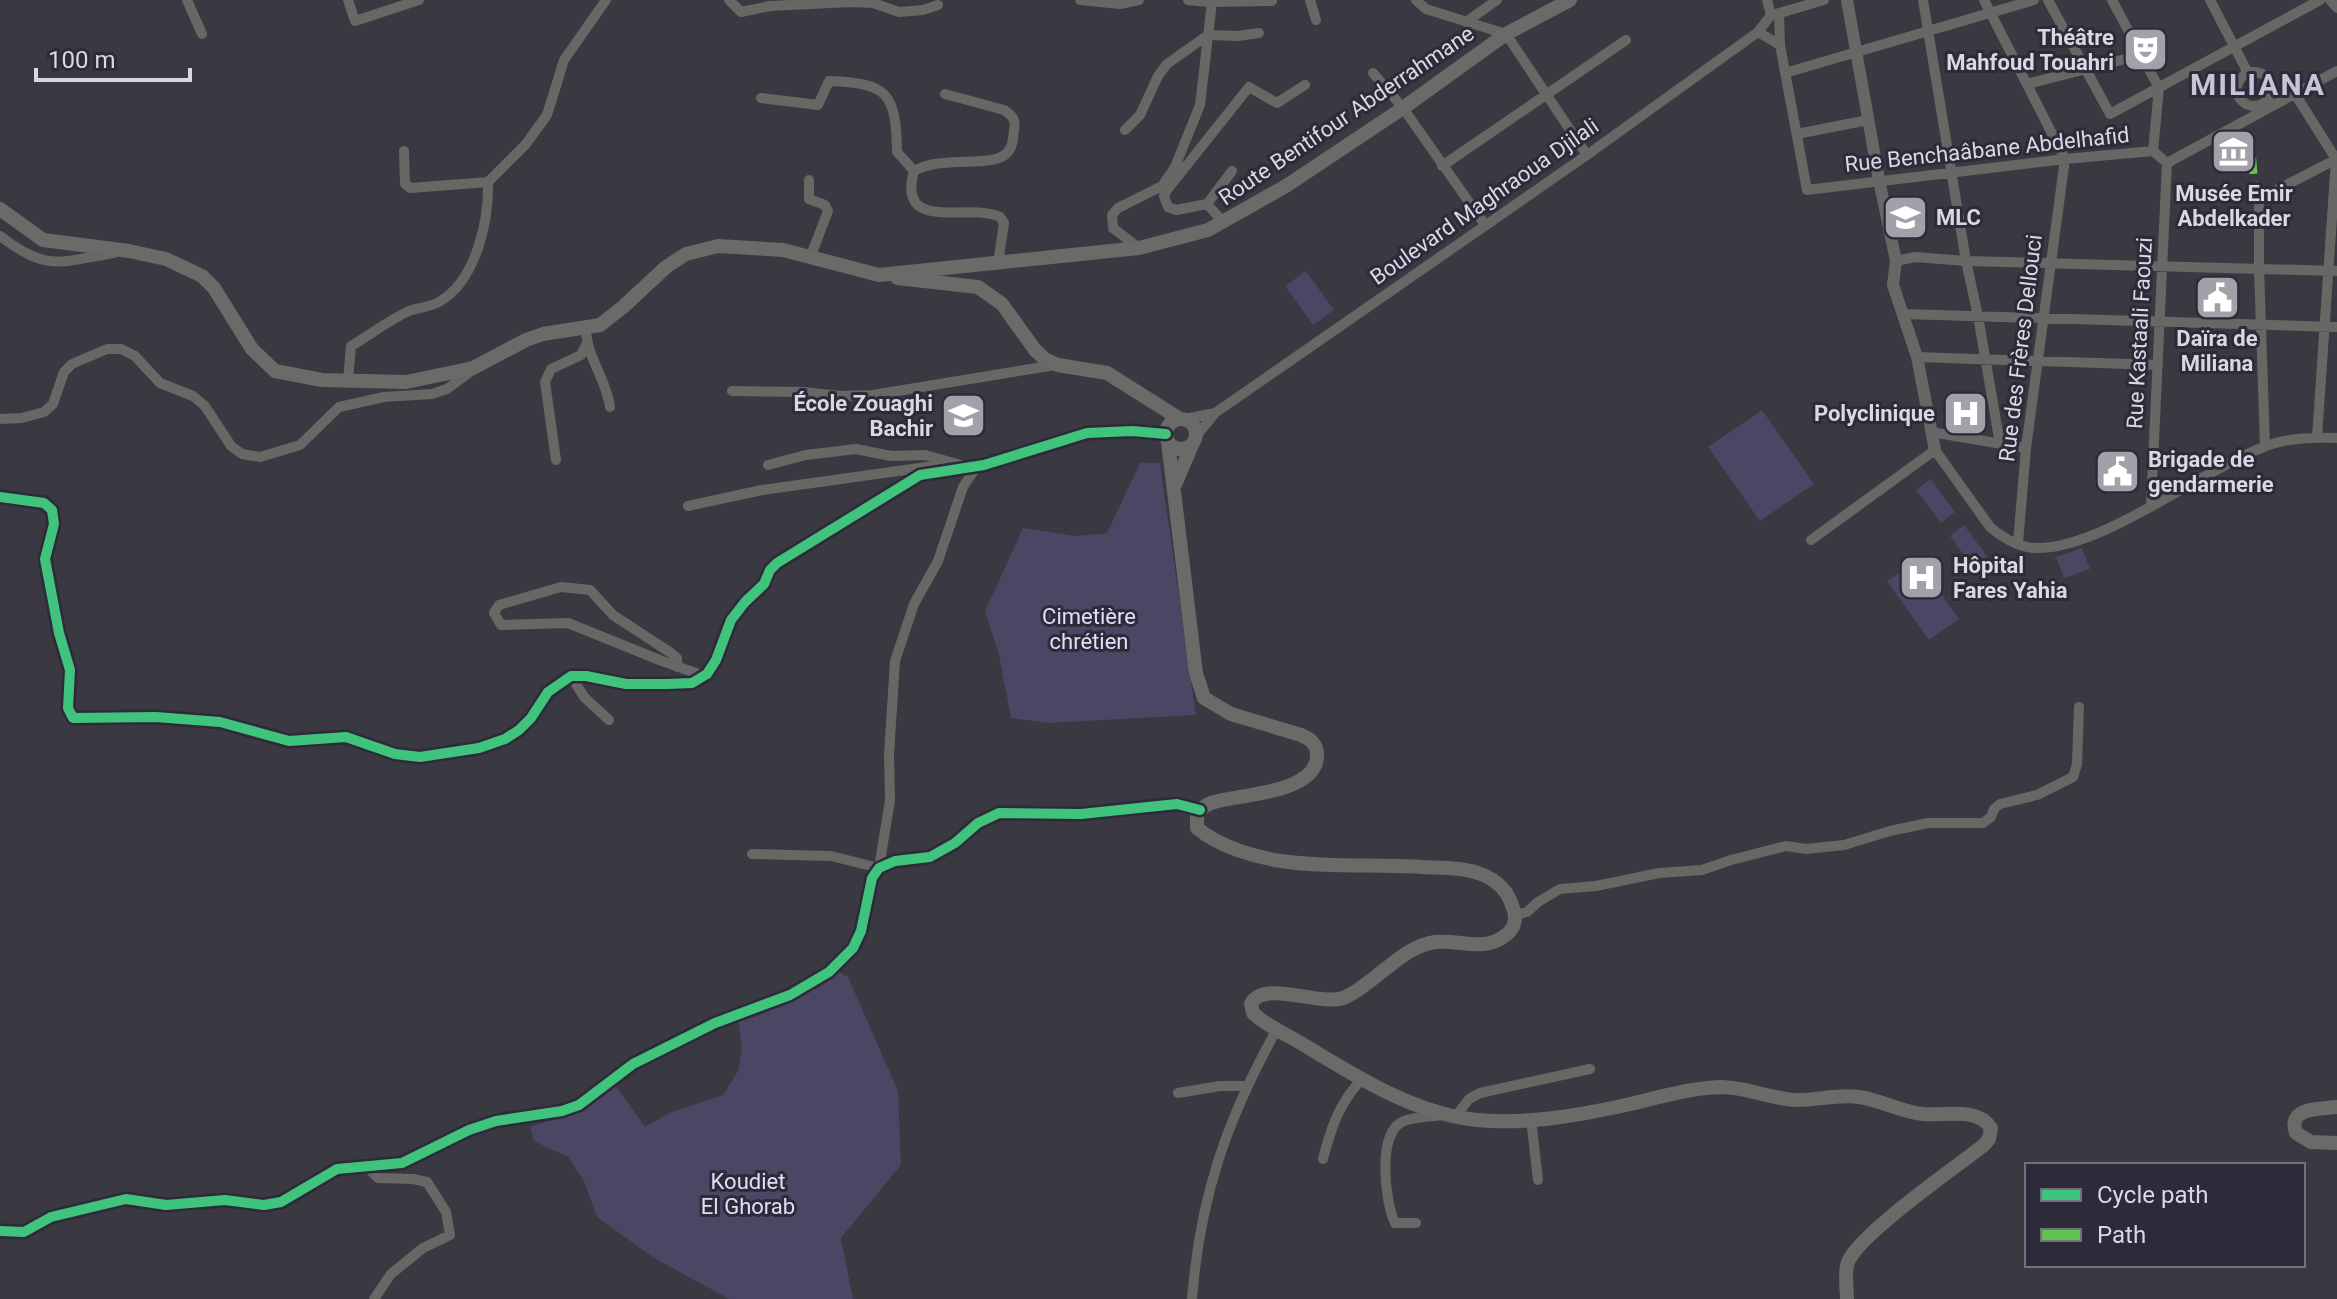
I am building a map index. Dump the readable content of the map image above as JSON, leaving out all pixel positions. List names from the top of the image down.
{
  "streets": {
    "main road": ["Route Bentifour Abderrahmane"],
    "street": [
      "Rue Benchaâbane Abdelhafid",
      "Boulevard Maghraoua Djilali",
      "Rue Kastaali Faouzi",
      "Rue des Frères Dellouci"
    ]
  },
  "crossings": [
    ["Rue Benchaâbane Abdelhafid", "Rue Kastaali Faouzi"],
    ["Rue Benchaâbane Abdelhafid", "Rue des Frères Dellouci"]
  ],
  "districts": ["MILIANA"],
  "parks": ["Cimetière chrétien", "Koudiet El Ghorab"],
  "places": {
    "theatre": ["Théâtre Mahfoud Touahri"],
    "museum": ["Musée Emir Abdelkader"],
    "school or university": ["MLC", "École Zouaghi Bachir"],
    "public building": ["Daïra de Miliana", "Brigade de gendarmerie"],
    "hospital": ["Polyclinique", "Hôpital Fares Yahia"]
  },
  "legend": ["Cycle path", "Path"],
  "scale_bar": "100 m"
}
